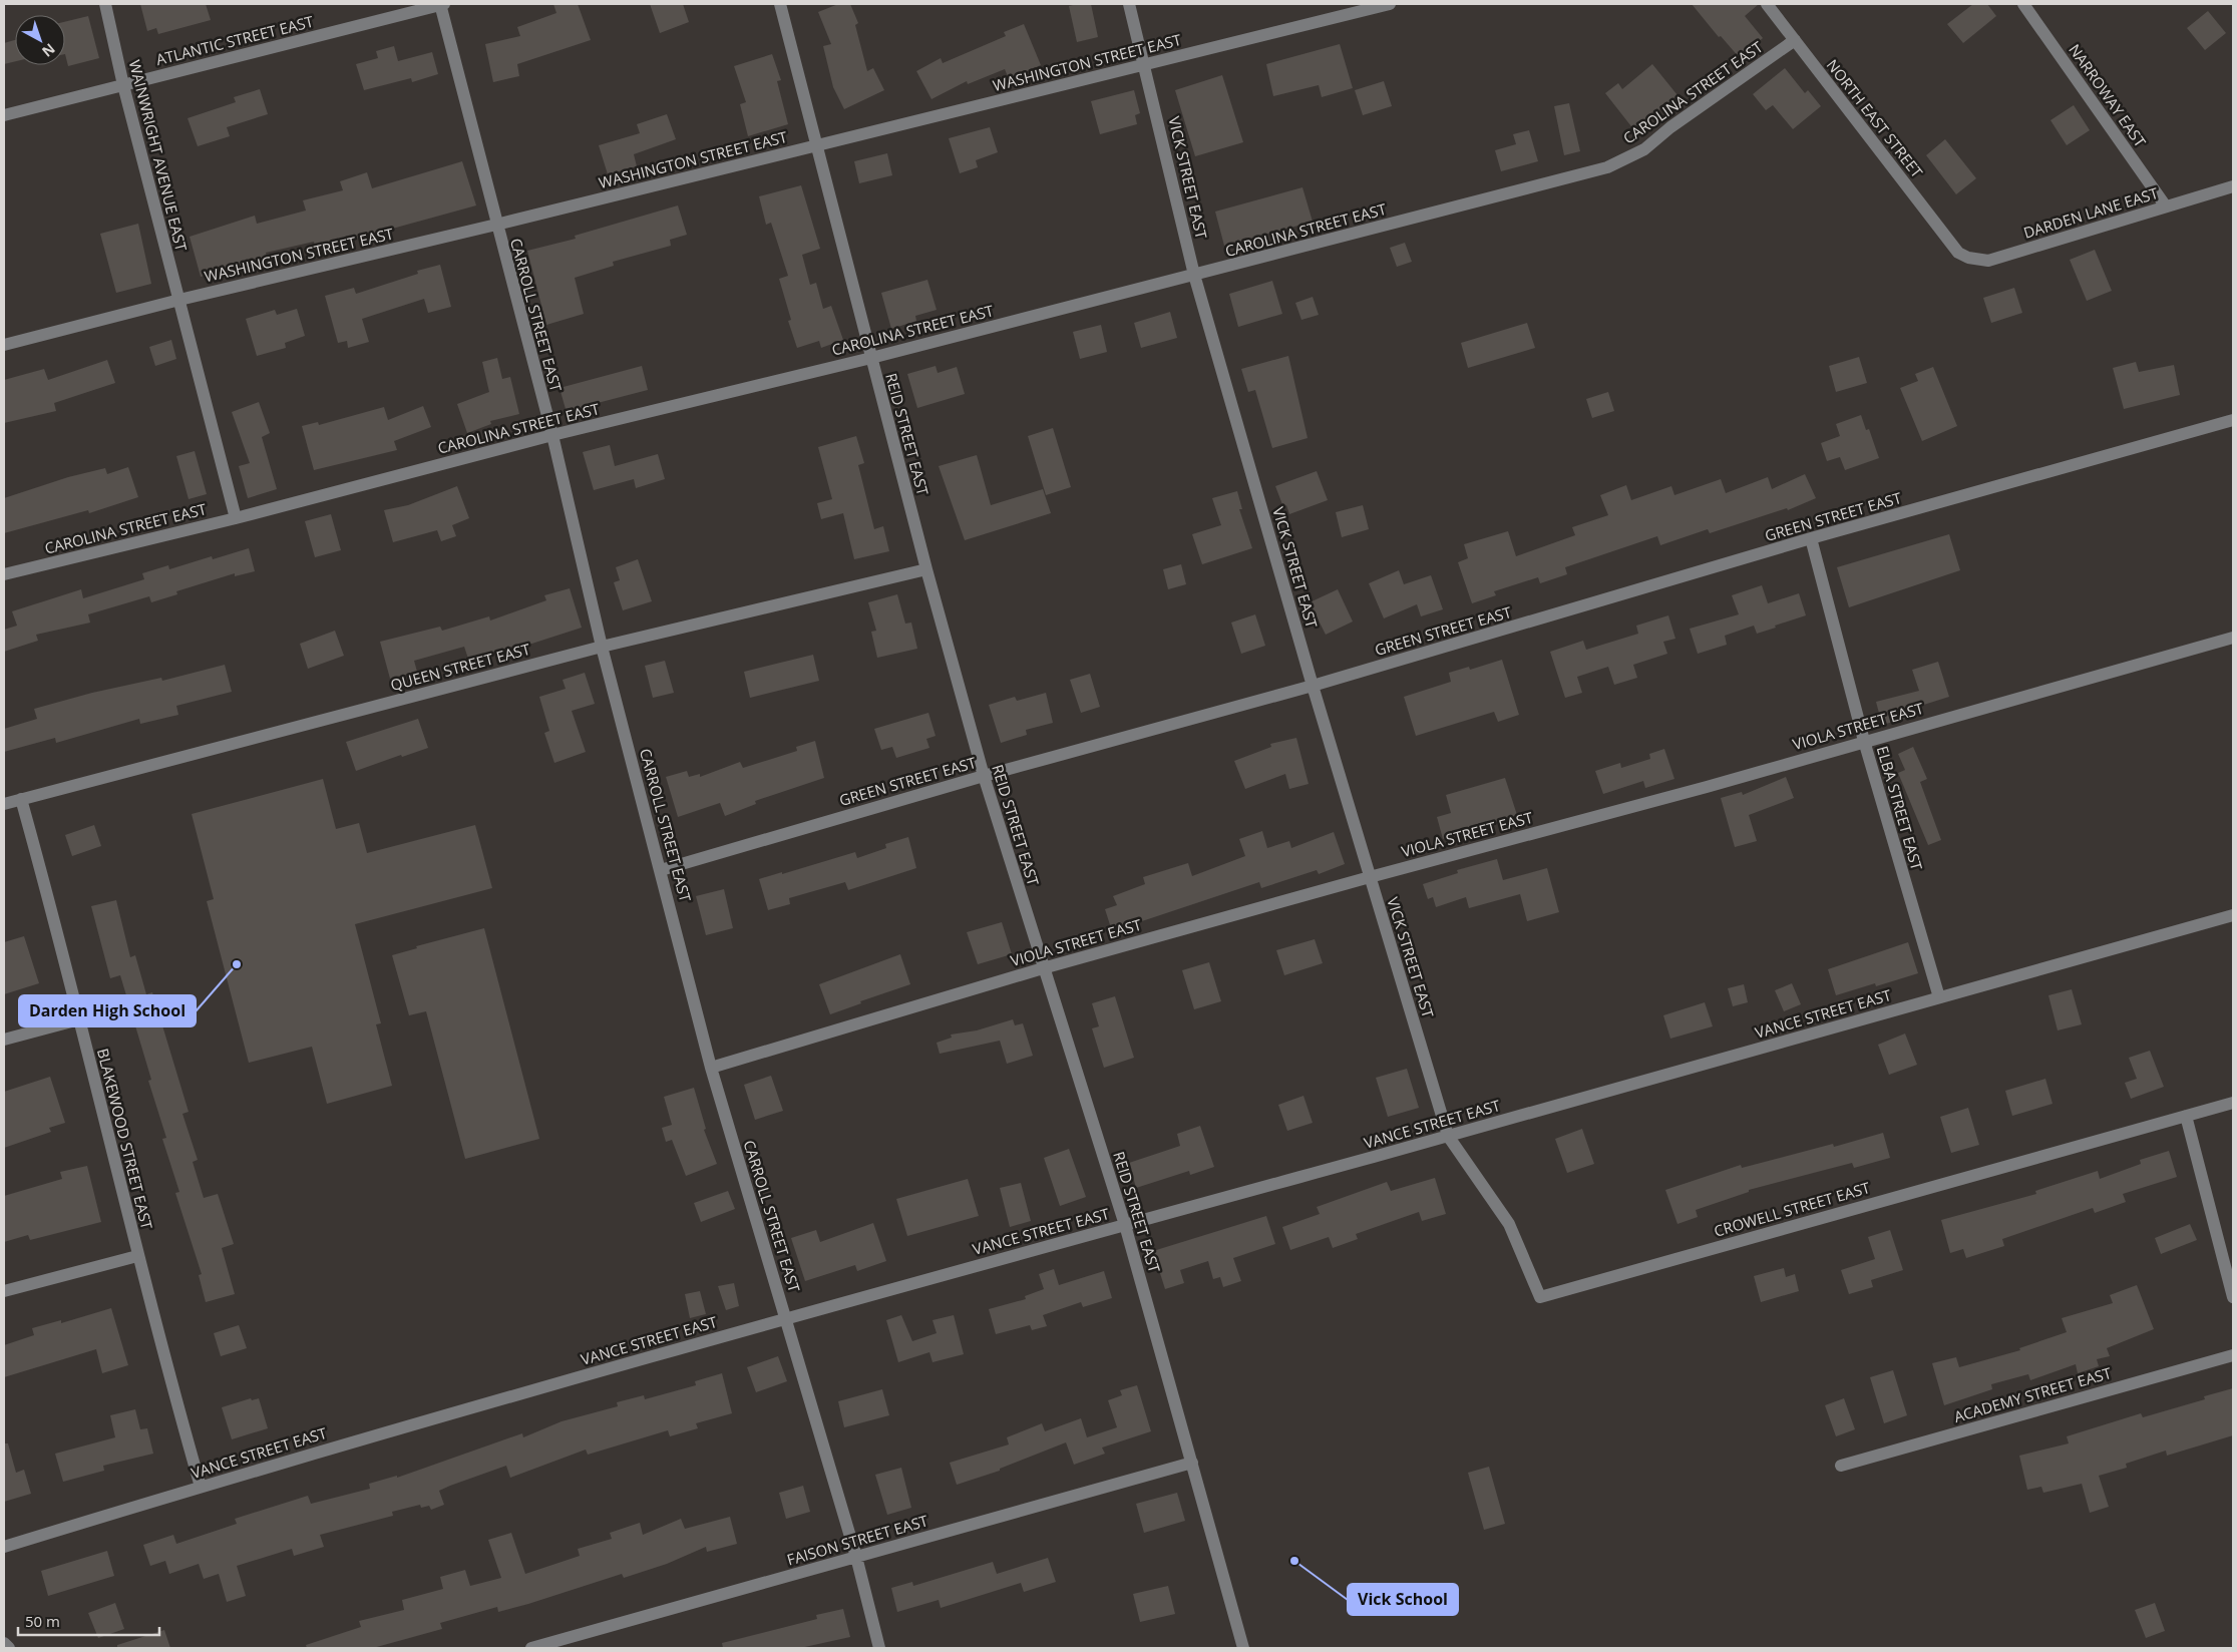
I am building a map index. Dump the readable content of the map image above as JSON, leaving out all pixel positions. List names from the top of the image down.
{
  "streets": {
    "street": [
      "ATLANTIC STREET EAST",
      "WASHINGTON STREET EAST",
      "CAROLINA STREET EAST",
      "NARROWAY EAST",
      "NORTH EAST STREET",
      "WAINWRIGHT AVENUE EAST",
      "VICK STREET EAST",
      "DARDEN LANE EAST",
      "CARROLL STREET EAST",
      "REID STREET EAST",
      "GREEN STREET EAST",
      "QUEEN STREET EAST",
      "VIOLA STREET EAST",
      "ELBA STREET EAST",
      "VANCE STREET EAST",
      "BLAKEWOOD STREET EAST",
      "CROWELL STREET EAST",
      "ACADEMY STREET EAST",
      "FAISON STREET EAST"
    ]
  },
  "crossings": [
    ["ATLANTIC STREET EAST", "WAINWRIGHT AVENUE EAST"],
    ["ATLANTIC STREET EAST", "CARROLL STREET EAST"],
    ["WASHINGTON STREET EAST", "WAINWRIGHT AVENUE EAST"],
    ["WASHINGTON STREET EAST", "VICK STREET EAST"],
    ["WASHINGTON STREET EAST", "CARROLL STREET EAST"],
    ["WASHINGTON STREET EAST", "REID STREET EAST"],
    ["CAROLINA STREET EAST", "NORTH EAST STREET"],
    ["CAROLINA STREET EAST", "WAINWRIGHT AVENUE EAST"],
    ["CAROLINA STREET EAST", "VICK STREET EAST"],
    ["CAROLINA STREET EAST", "CARROLL STREET EAST"],
    ["CAROLINA STREET EAST", "REID STREET EAST"],
    ["NARROWAY EAST", "DARDEN LANE EAST"],
    ["NORTH EAST STREET", "DARDEN LANE EAST"],
    ["VICK STREET EAST", "GREEN STREET EAST"],
    ["VICK STREET EAST", "VIOLA STREET EAST"],
    ["VICK STREET EAST", "VANCE STREET EAST"],
    ["VICK STREET EAST", "CROWELL STREET EAST"],
    ["CARROLL STREET EAST", "GREEN STREET EAST"],
    ["CARROLL STREET EAST", "QUEEN STREET EAST"],
    ["CARROLL STREET EAST", "VIOLA STREET EAST"],
    ["CARROLL STREET EAST", "VANCE STREET EAST"],
    ["CARROLL STREET EAST", "FAISON STREET EAST"],
    ["REID STREET EAST", "GREEN STREET EAST"],
    ["REID STREET EAST", "QUEEN STREET EAST"],
    ["REID STREET EAST", "VIOLA STREET EAST"],
    ["REID STREET EAST", "VANCE STREET EAST"],
    ["REID STREET EAST", "FAISON STREET EAST"],
    ["GREEN STREET EAST", "ELBA STREET EAST"],
    ["QUEEN STREET EAST", "BLAKEWOOD STREET EAST"],
    ["VIOLA STREET EAST", "ELBA STREET EAST"],
    ["ELBA STREET EAST", "VANCE STREET EAST"],
    ["VANCE STREET EAST", "BLAKEWOOD STREET EAST"],
    ["VANCE STREET EAST", "CROWELL STREET EAST"]
  ],
  "places": ["Darden High School", "Vick School"],
  "scale_bar": "50 m",
  "north": "bottom right"
}
